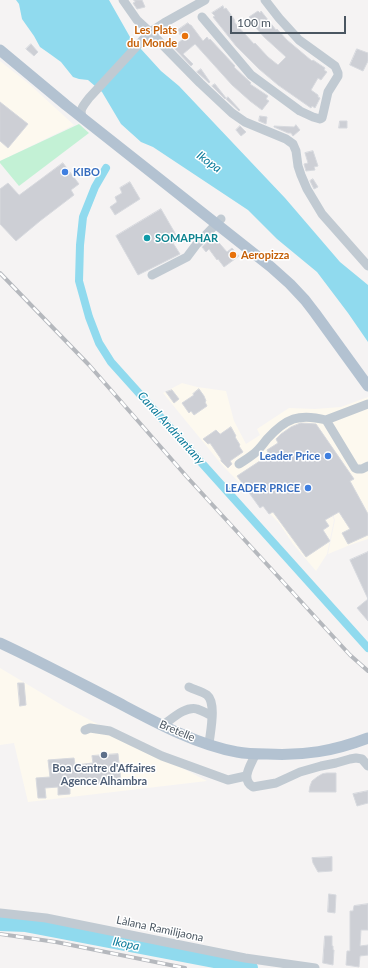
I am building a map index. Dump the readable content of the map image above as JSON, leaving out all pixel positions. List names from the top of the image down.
{
  "streets": {
    "main road": ["Bretelle"],
    "street": ["Làlana Ramilijaona"]
  },
  "water": ["Ikopa", "Canal Andriantany"],
  "places": [
    "Les Plats du Monde",
    "KIBO",
    "SOMAPHAR",
    "Aeropizza",
    "Leader Price",
    "LEADER PRICE",
    "Boa Centre d'Affaires Agence Alhambra"
  ],
  "scale_bar": "100 m"
}
